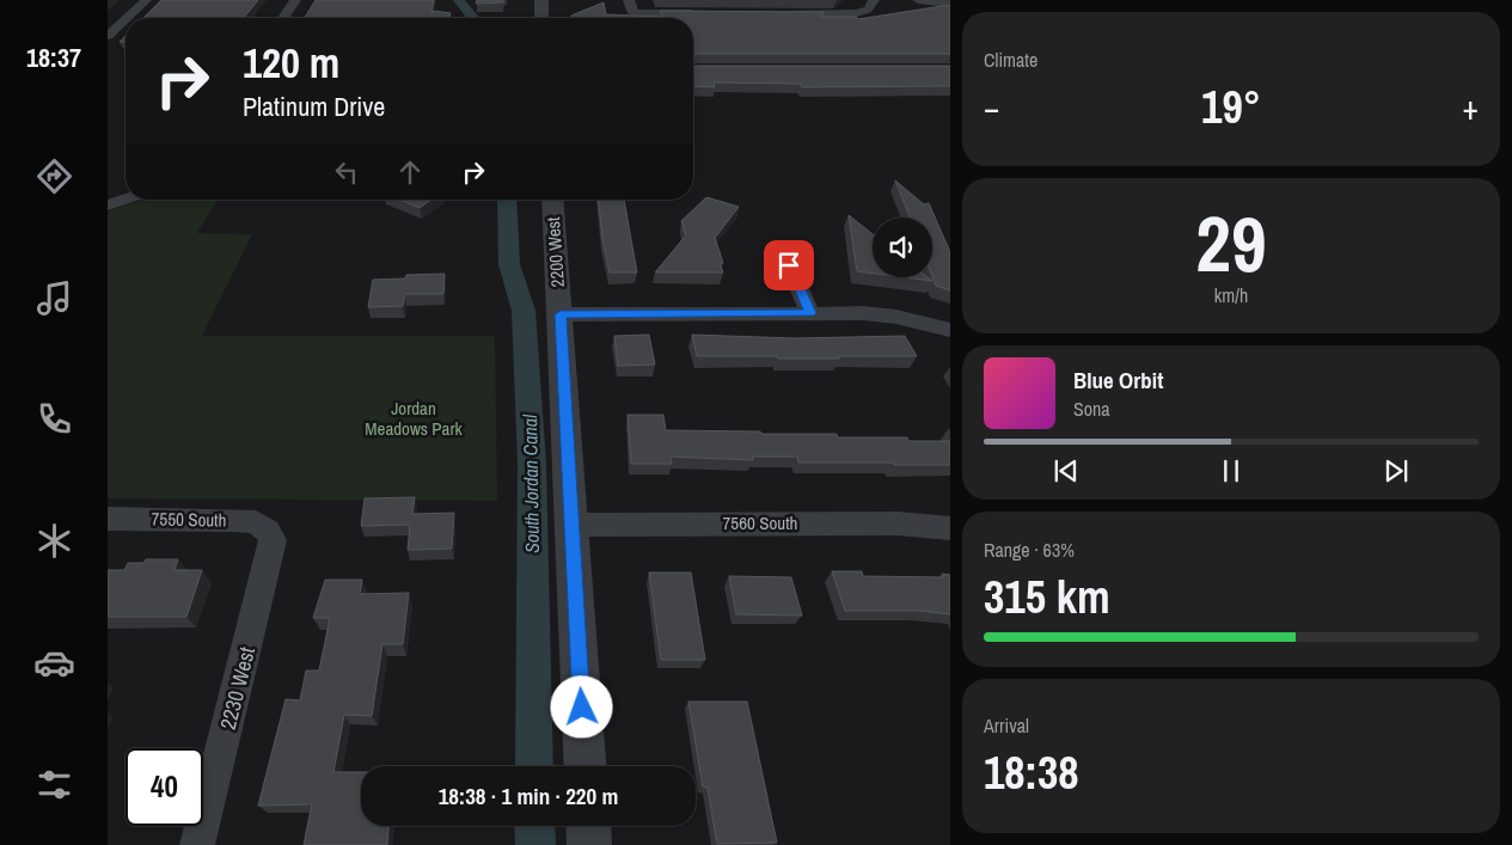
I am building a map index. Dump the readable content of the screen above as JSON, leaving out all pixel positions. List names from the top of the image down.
{
  "streets": {
    "street": [
      "2200 West",
      "7550 South",
      "7560 South",
      "2230 West"
    ]
  },
  "crossings": [
    ["2200 West", "7560 South"],
    ["7550 South", "2230 West"]
  ],
  "water": ["South Jordan Canal"],
  "parks": ["Jordan Meadows Park"],
  "page": {
    "tabs": "18:37",
    "tile": [
      "Climate",
      ["29", "km/h"],
      ["Range · 63%", "315 km"],
      ["Arrival", "18:38"]
    ],
    "turn": ["120 m", "Platinum Drive"],
    "heat": ["−", "19°", "+"],
    "song": ["Blue Orbit", "Sona"],
    "limit": "40",
    "trip": "18:38 · 1 min · 220 m"
  }
}
